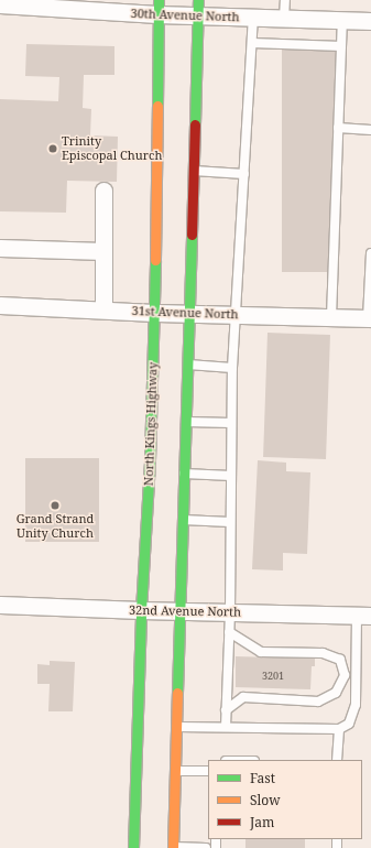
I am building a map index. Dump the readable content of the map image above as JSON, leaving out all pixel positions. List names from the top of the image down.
{
  "streets": {
    "main road": ["North Kings Highway"],
    "street": ["30th Avenue North", "31st Avenue North", "32nd Avenue North"]
  },
  "crossings": [
    ["30th Avenue North", "North Kings Highway"],
    ["31st Avenue North", "North Kings Highway"],
    ["North Kings Highway", "32nd Avenue North"]
  ],
  "places": ["Trinity Episcopal Church", "Grand Strand Unity Church"],
  "house_numbers": ["3201"],
  "legend": ["Fast", "Slow", "Jam"]
}
